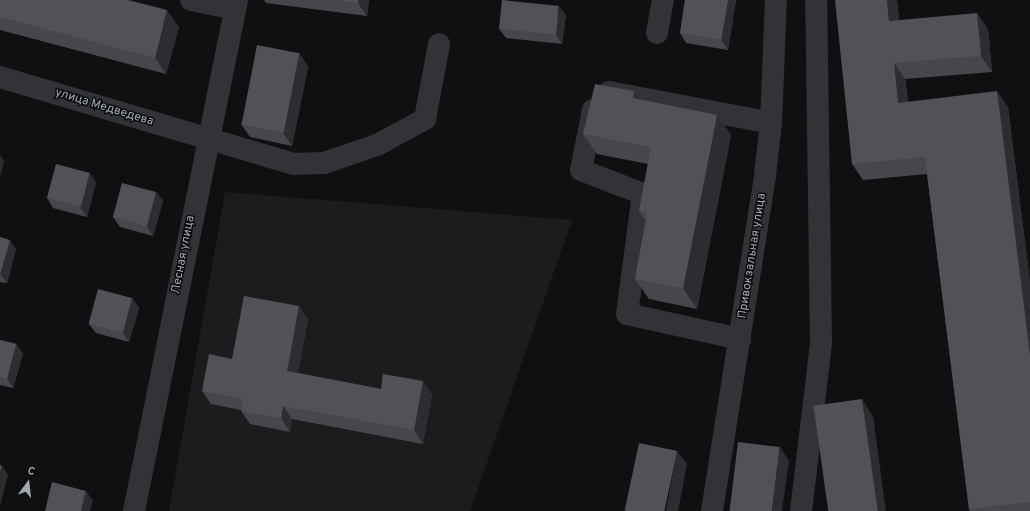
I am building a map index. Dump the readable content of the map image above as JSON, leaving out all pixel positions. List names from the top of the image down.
{
  "streets": {
    "street": ["улица Медведева", "Лесная улица", "Привокзальная улица"]
  },
  "crossings": [
    ["улица Медведева", "Лесная улица"]
  ],
  "north": "top"
}
